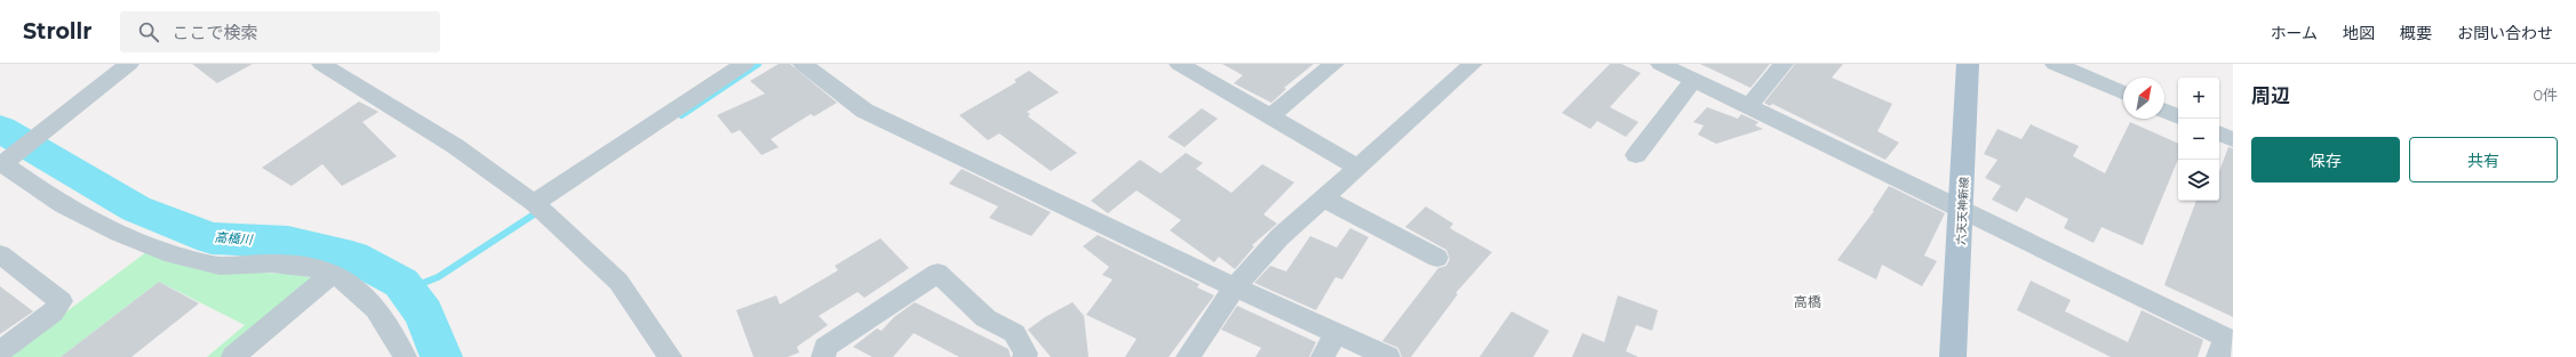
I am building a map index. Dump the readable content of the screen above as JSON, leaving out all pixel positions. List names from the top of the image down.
{
  "streets": {
    "main road": ["六天天神新線"]
  },
  "districts": ["高橋"],
  "water": ["高橋川"],
  "north": "top right",
  "page": {
    "header": "Strollr",
    "search": "ここで検索",
    "nav": [
      "ホーム",
      "地図",
      "概要",
      "お問い合わせ"
    ],
    "heading": ["周辺", "0件"],
    "map_buttons": ["+", "−"],
    "buttons": ["保存", "共有"]
  }
}
